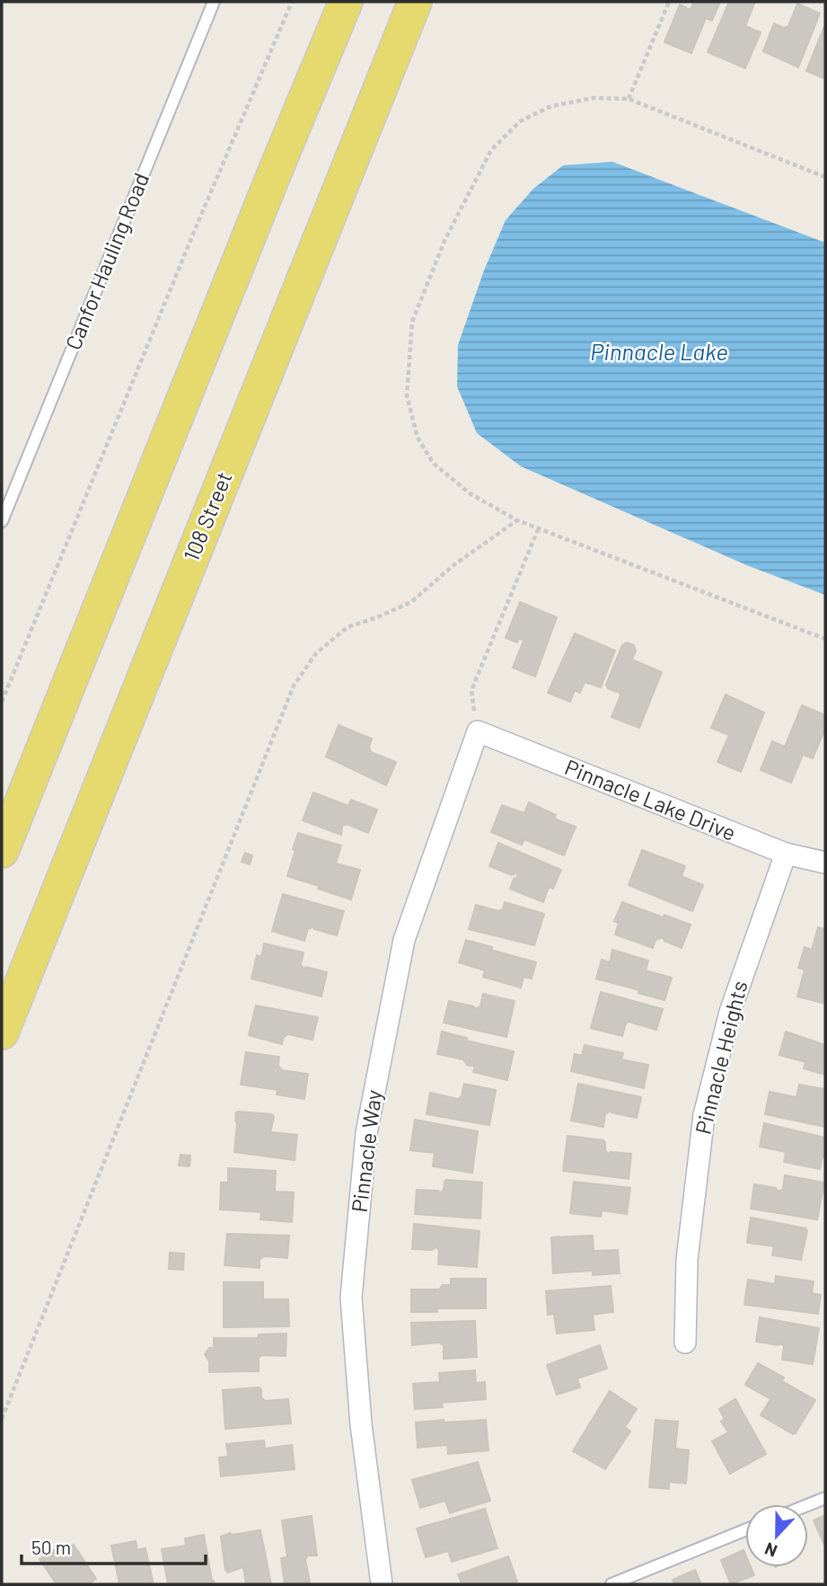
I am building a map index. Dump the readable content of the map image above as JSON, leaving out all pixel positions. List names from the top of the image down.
{
  "streets": {
    "main road": ["108 Street"],
    "street": ["Pinnacle Lake Drive", "Pinnacle Heights", "Pinnacle Way"],
    "lane": ["Canfor Hauling Road"]
  },
  "crossings": [
    ["Pinnacle Lake Drive", "Pinnacle Heights"],
    ["Pinnacle Lake Drive", "Pinnacle Way"]
  ],
  "water": ["Pinnacle Lake"],
  "scale_bar": "50 m",
  "north": "bottom"
}
